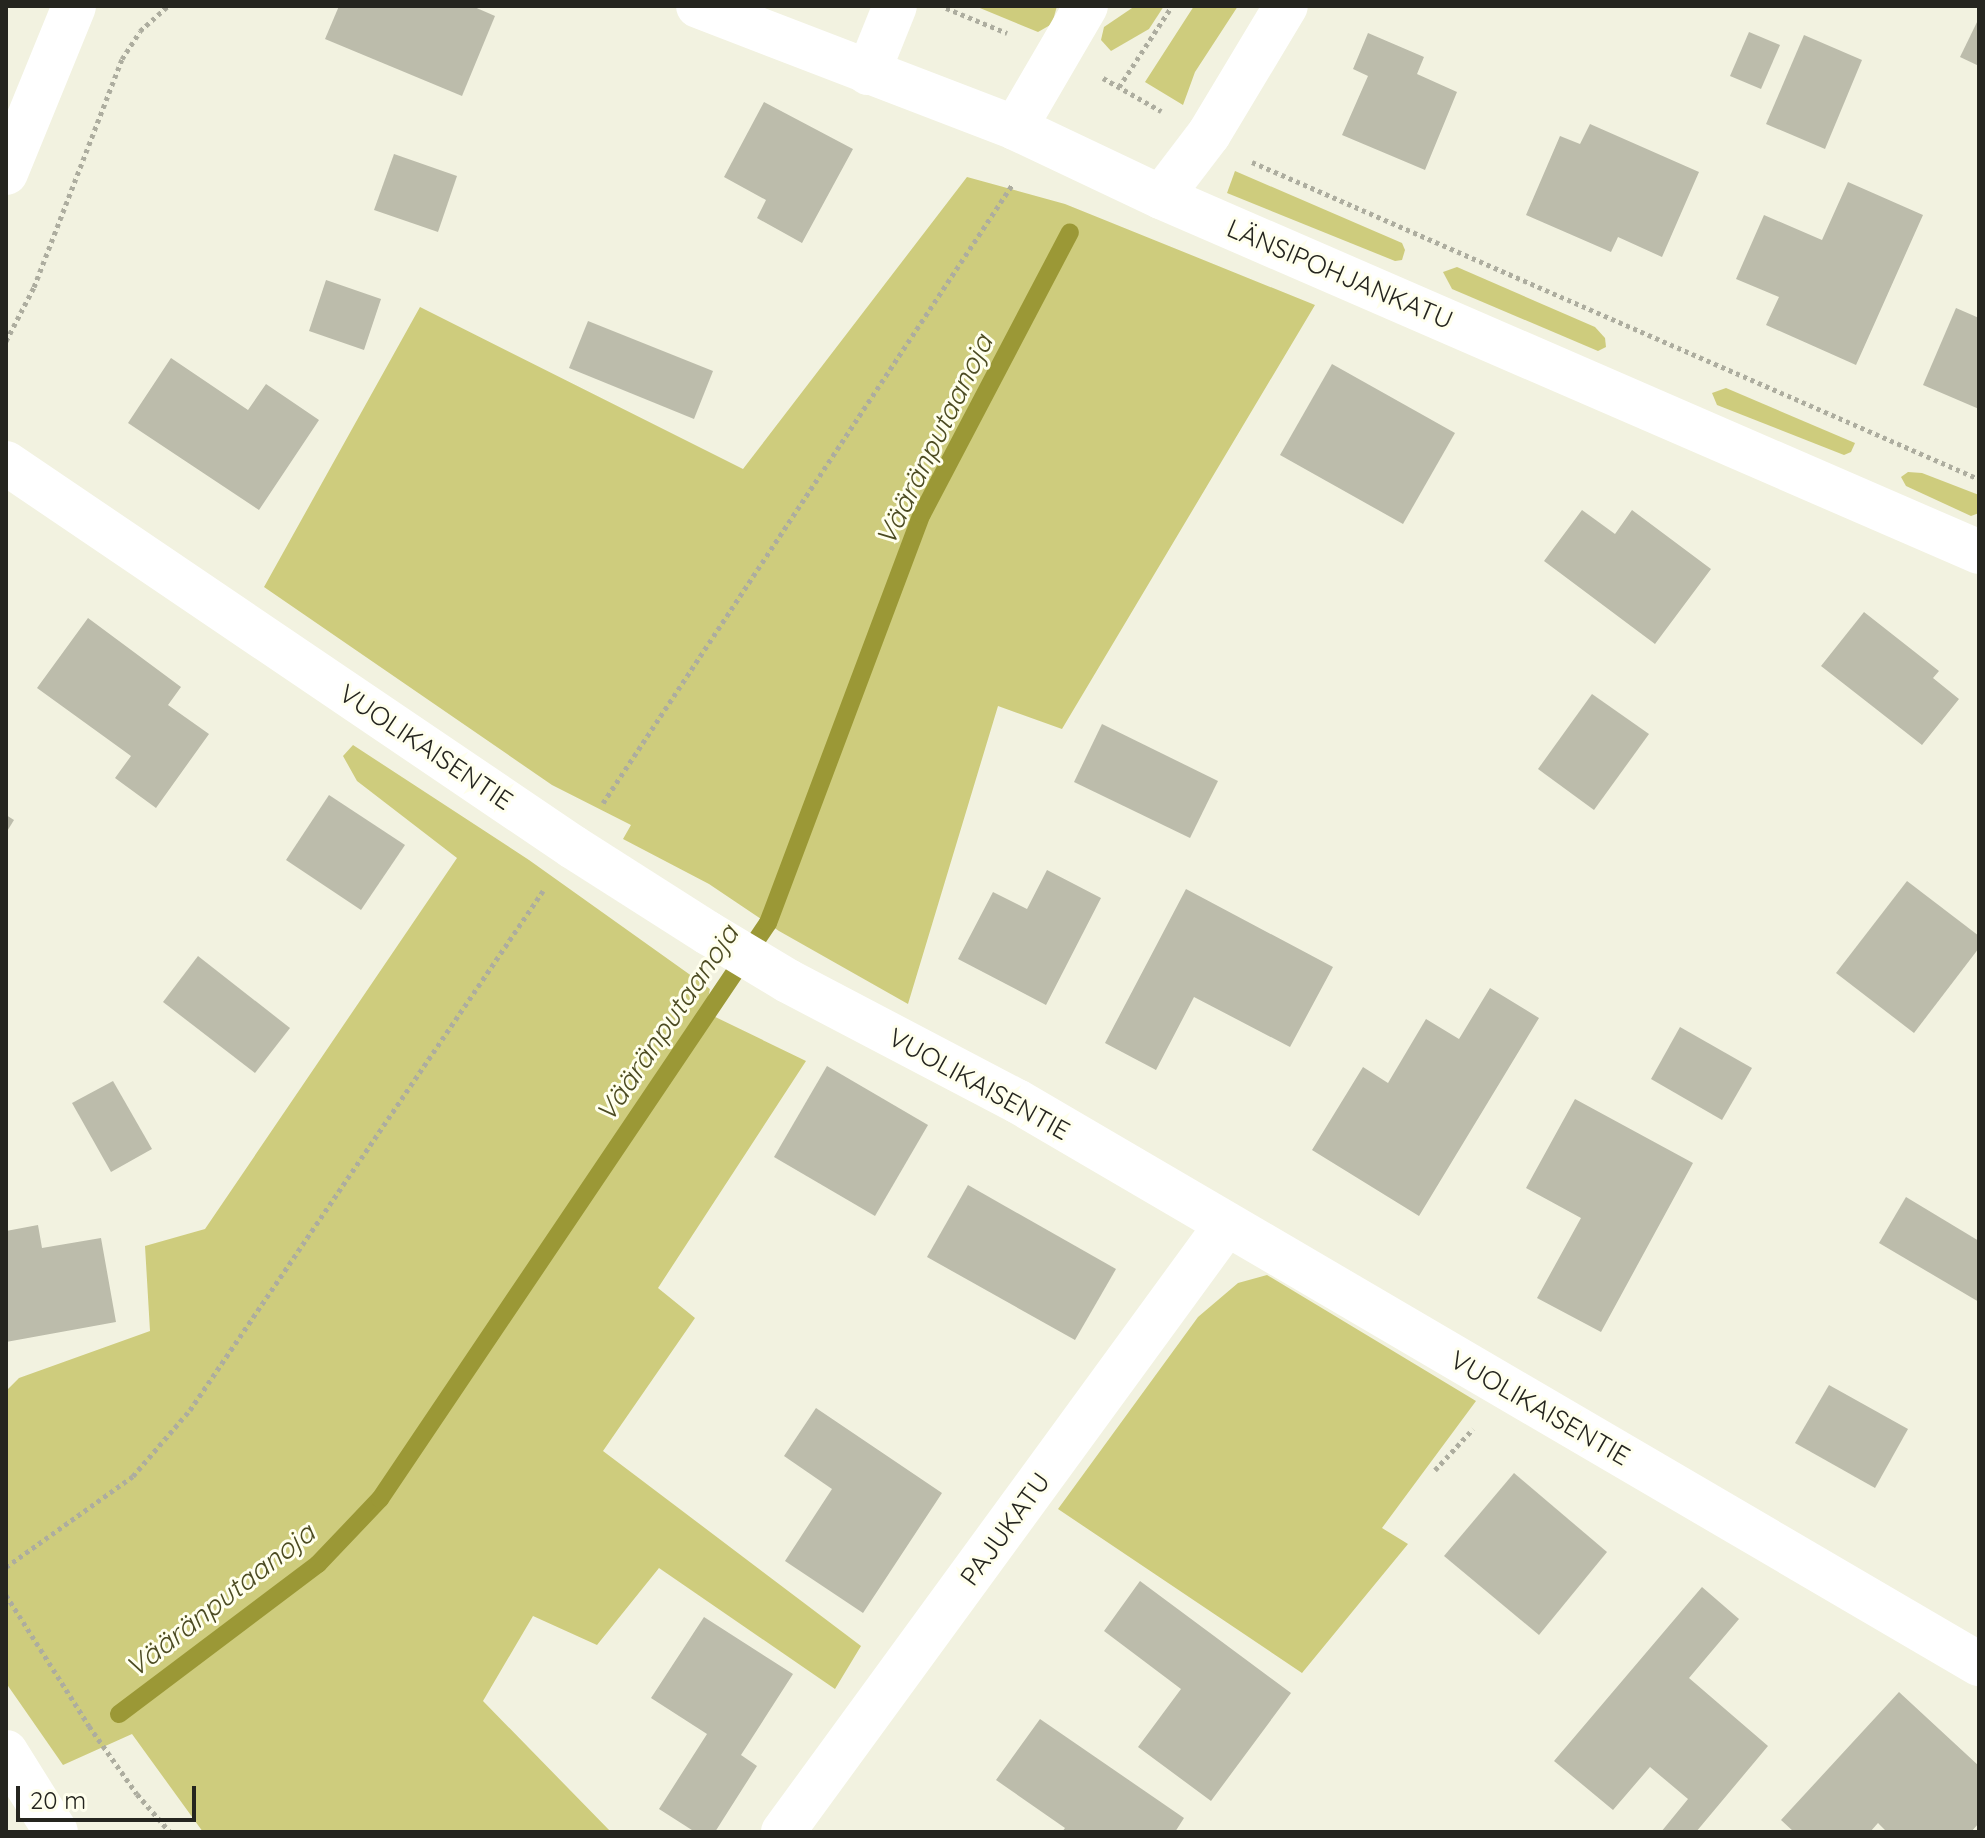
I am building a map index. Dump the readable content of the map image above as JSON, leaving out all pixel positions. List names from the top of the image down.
{
  "streets": {
    "street": ["LÄNSIPOHJANKATU", "VUOLIKAISENTIE", "PAJUKATU"]
  },
  "crossings": [
    ["VUOLIKAISENTIE", "PAJUKATU"]
  ],
  "water": ["Vääränputaanoja"],
  "scale_bar": "20 m"
}
